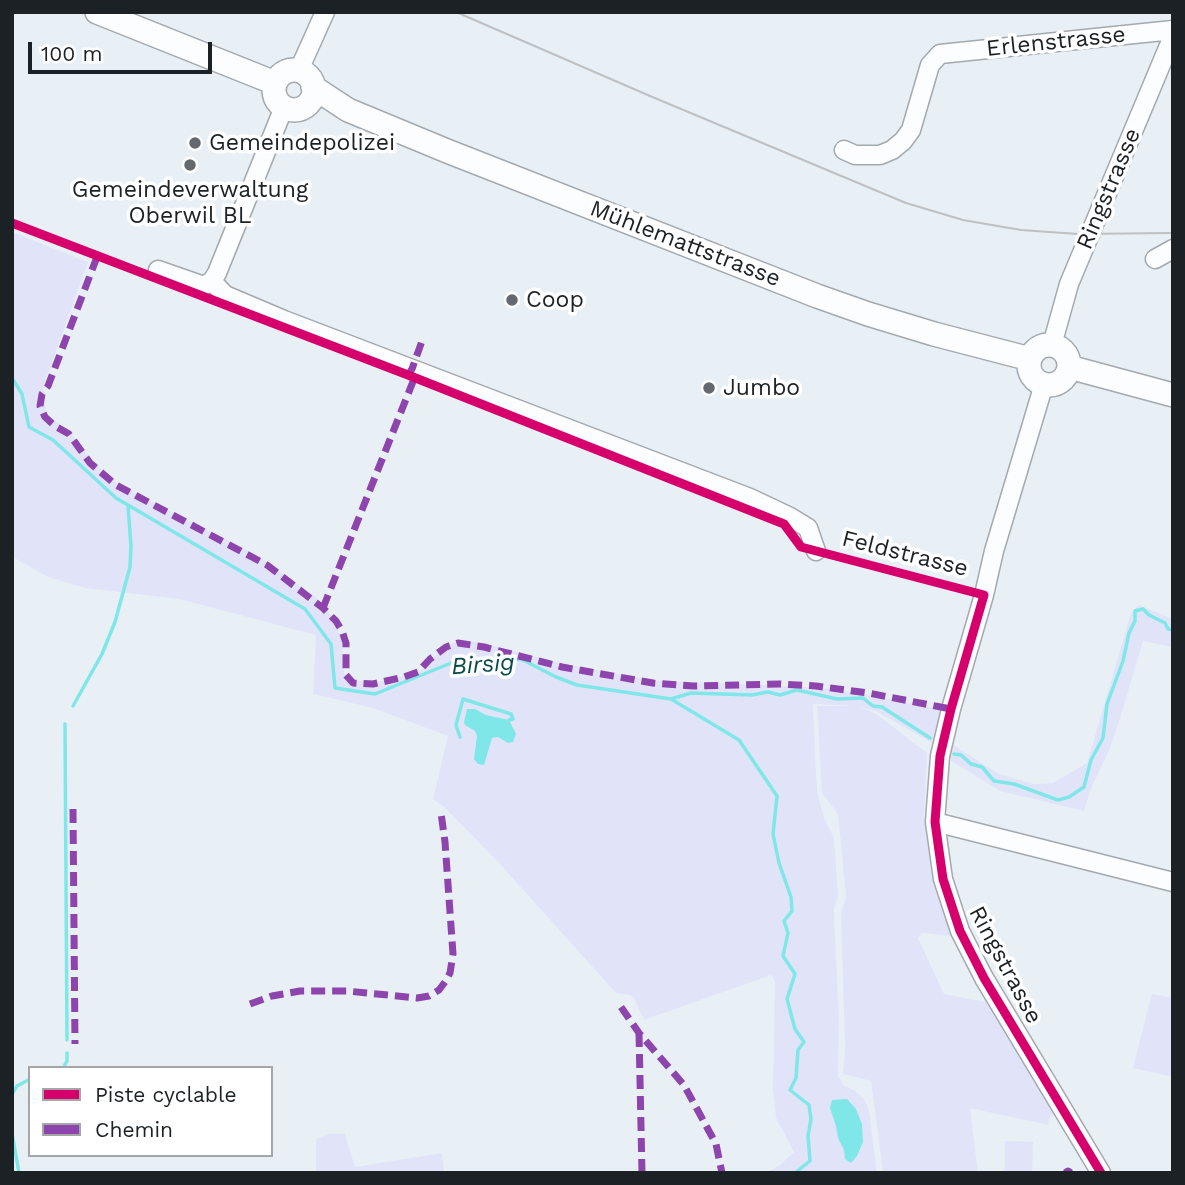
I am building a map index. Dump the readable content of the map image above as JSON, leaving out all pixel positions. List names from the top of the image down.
{
  "streets": {
    "main road": ["Mühlemattstrasse"],
    "street": ["Erlenstrasse", "Ringstrasse", "Feldstrasse"]
  },
  "crossings": [
    ["Ringstrasse", "Mühlemattstrasse"]
  ],
  "water": ["Birsig"],
  "places": [
    "Gemeindepolizei",
    "Gemeindeverwaltung Oberwil BL",
    "Coop",
    "Jumbo"
  ],
  "legend": ["Piste cyclable", "Chemin"],
  "scale_bar": "100 m"
}
